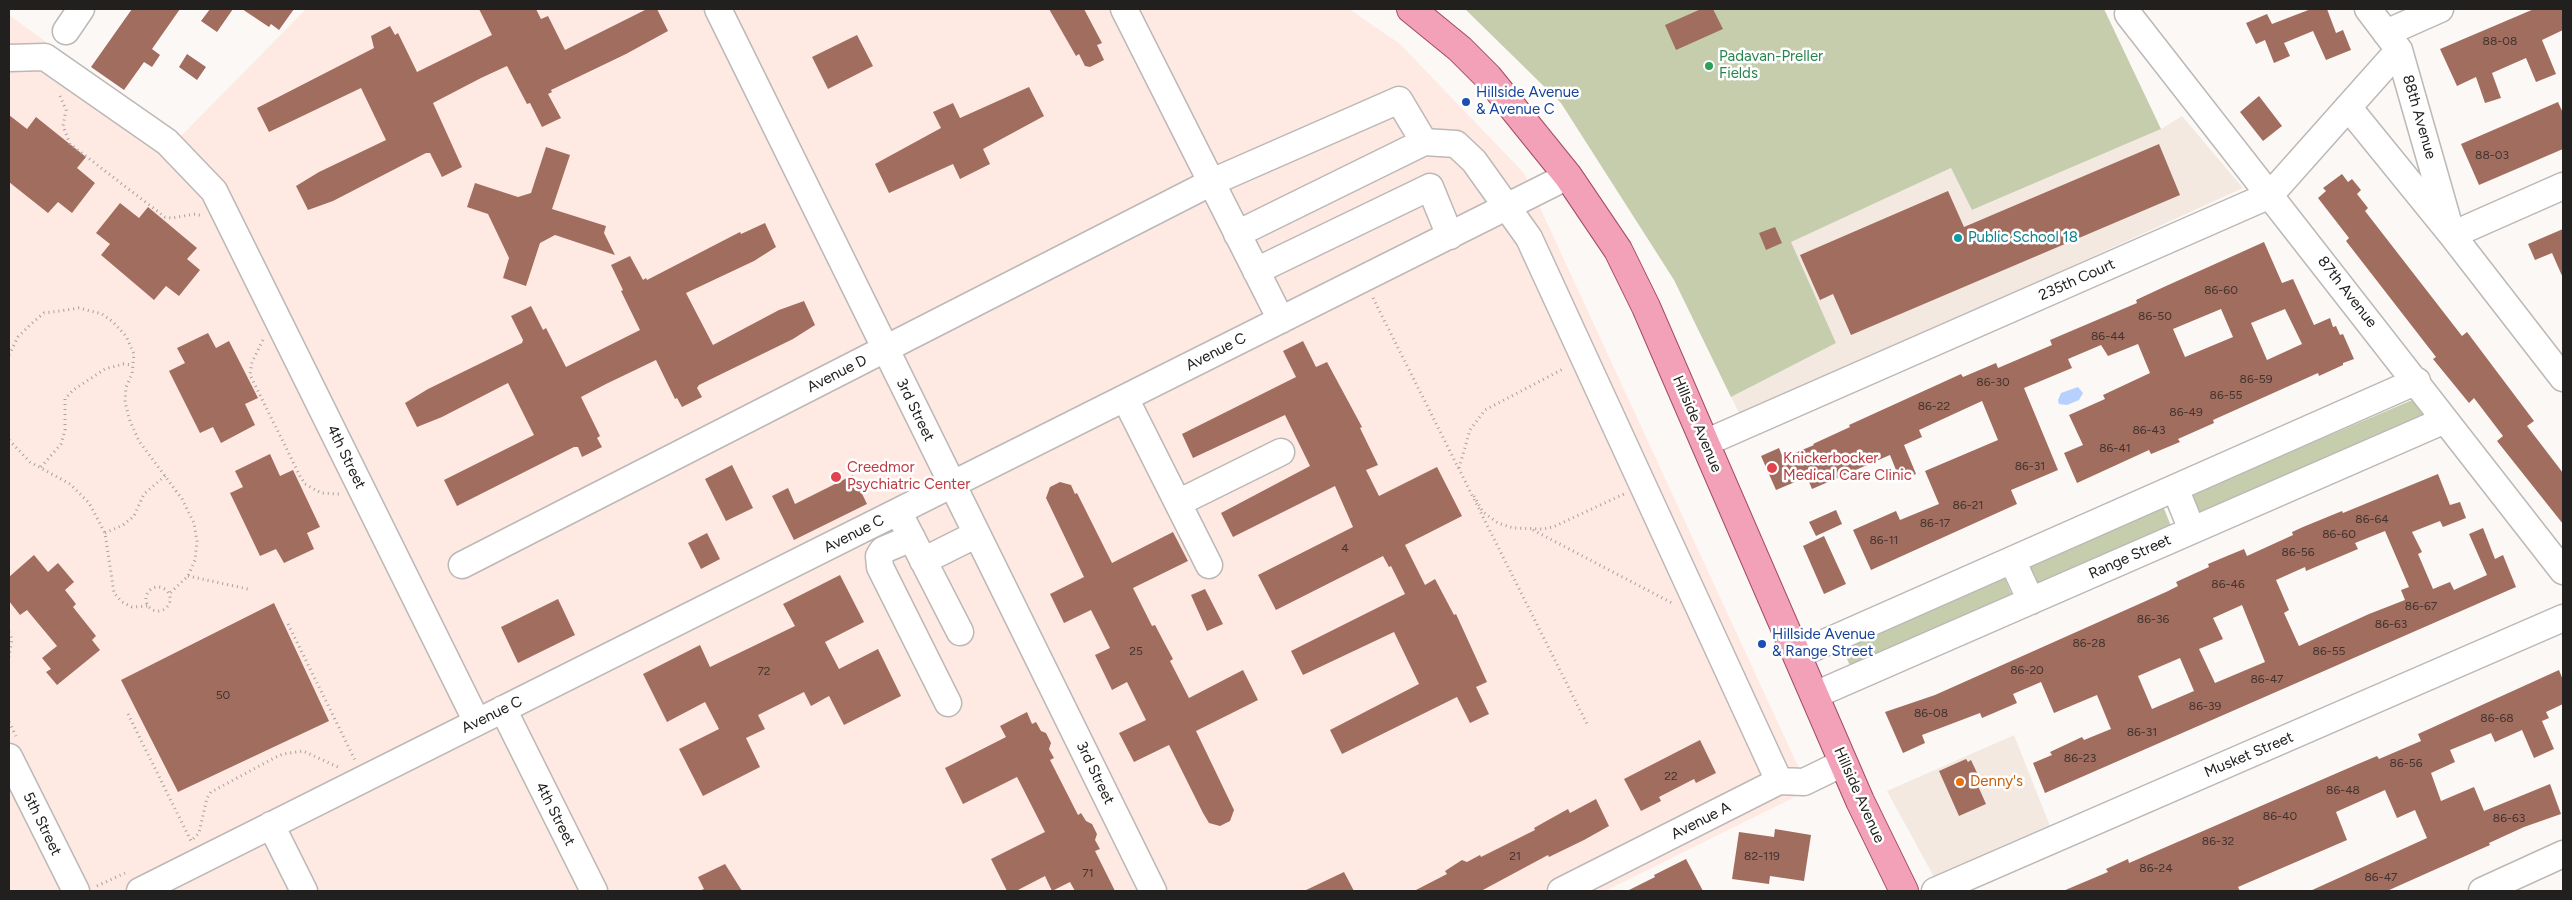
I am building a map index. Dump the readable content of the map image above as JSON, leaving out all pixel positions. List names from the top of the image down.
{
  "streets": {
    "main road": ["Hillside Avenue"],
    "street": [
      "88th Avenue",
      "235th Court",
      "87th Avenue",
      "Avenue C",
      "Avenue D",
      "3rd Street",
      "4th Street",
      "Range Street",
      "Musket Street",
      "Avenue A",
      "5th Street"
    ]
  },
  "crossings": [
    ["88th Avenue", "235th Court"],
    ["235th Court", "87th Avenue"],
    ["235th Court", "Hillside Avenue"],
    ["87th Avenue", "Range Street"],
    ["Avenue C", "3rd Street"],
    ["Avenue C", "Hillside Avenue"],
    ["Avenue C", "4th Street"],
    ["Avenue D", "3rd Street"],
    ["Hillside Avenue", "Range Street"],
    ["Hillside Avenue", "Avenue A"]
  ],
  "places": [
    "Padavan-Preller Fields",
    "Hillside Avenue & Avenue C",
    "Public School 18",
    "Knickerbocker Medical Care Clinic",
    "Creedmor Psychiatric Center",
    "Hillside Avenue & Range Street",
    "Denny's"
  ],
  "house_numbers": [
    "88-08",
    "88-03",
    "86-60",
    "86-50",
    "86-44",
    "86-59",
    "86-30",
    "86-55",
    "86-22",
    "86-49",
    "86-43",
    "86-41",
    "86-31",
    "86-21",
    "86-64",
    "86-17",
    "86-60",
    "86-11",
    "4",
    "86-56",
    "86-46",
    "86-67",
    "86-36",
    "86-63",
    "86-28",
    "25",
    "86-55",
    "86-20",
    "72",
    "86-47",
    "50",
    "86-39",
    "86-08",
    "86-68",
    "86-31",
    "86-23",
    "86-56",
    "22",
    "86-48",
    "86-40",
    "86-63",
    "86-32",
    "21",
    "82-119",
    "86-24",
    "71",
    "86-47"
  ]
}
